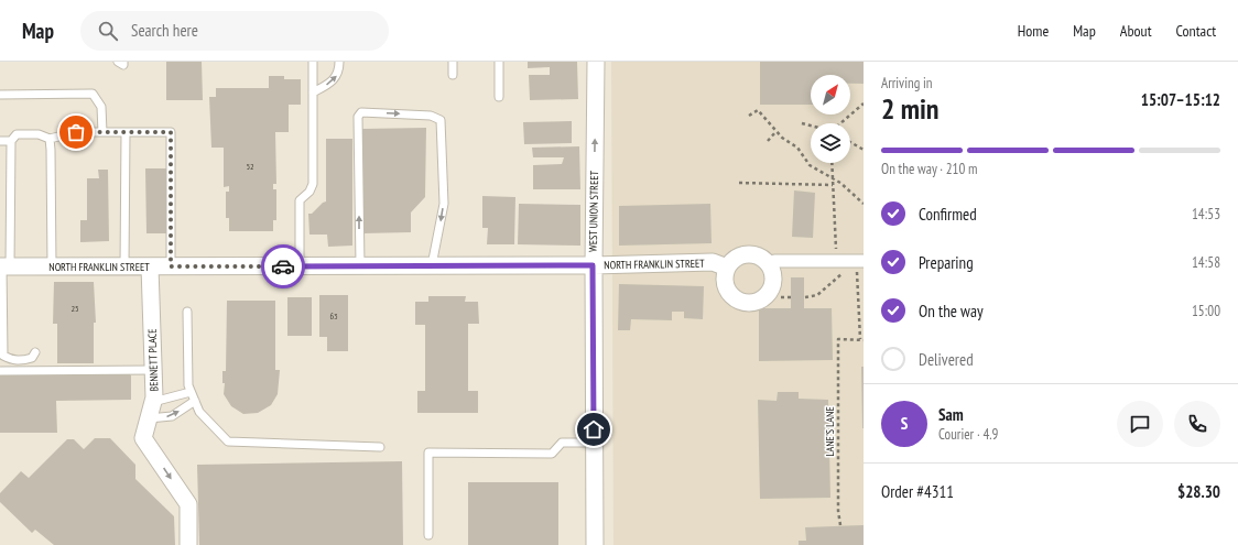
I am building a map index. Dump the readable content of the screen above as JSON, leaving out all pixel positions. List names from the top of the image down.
{
  "streets": {
    "street": ["WEST UNION STREET", "NORTH FRANKLIN STREET", "BENNETT PLACE"],
    "path": ["LANE'S LANE"]
  },
  "crossings": [
    ["WEST UNION STREET", "NORTH FRANKLIN STREET"],
    ["NORTH FRANKLIN STREET", "BENNETT PLACE"]
  ],
  "one_way": ["WEST UNION STREET", "BENNETT PLACE"],
  "house_numbers": ["52", "25", "63"],
  "north": "top right",
  "page": {
    "header": "Map",
    "search": "Search here",
    "nav": [
      "Home",
      "Map",
      "About",
      "Contact"
    ],
    "heading": ["2 min", "Arriving in", "15:07–15:12"],
    "panel": [
      "Sam",
      "Courier · 4.9",
      "Order #4311",
      "$28.30"
    ],
    "bar": "On the way · 210 m",
    "list": [
      ["Confirmed", "14:53"],
      ["Preparing", "14:58"],
      ["On the way", "15:00"],
      "Delivered"
    ],
    "round": "S"
  }
}
